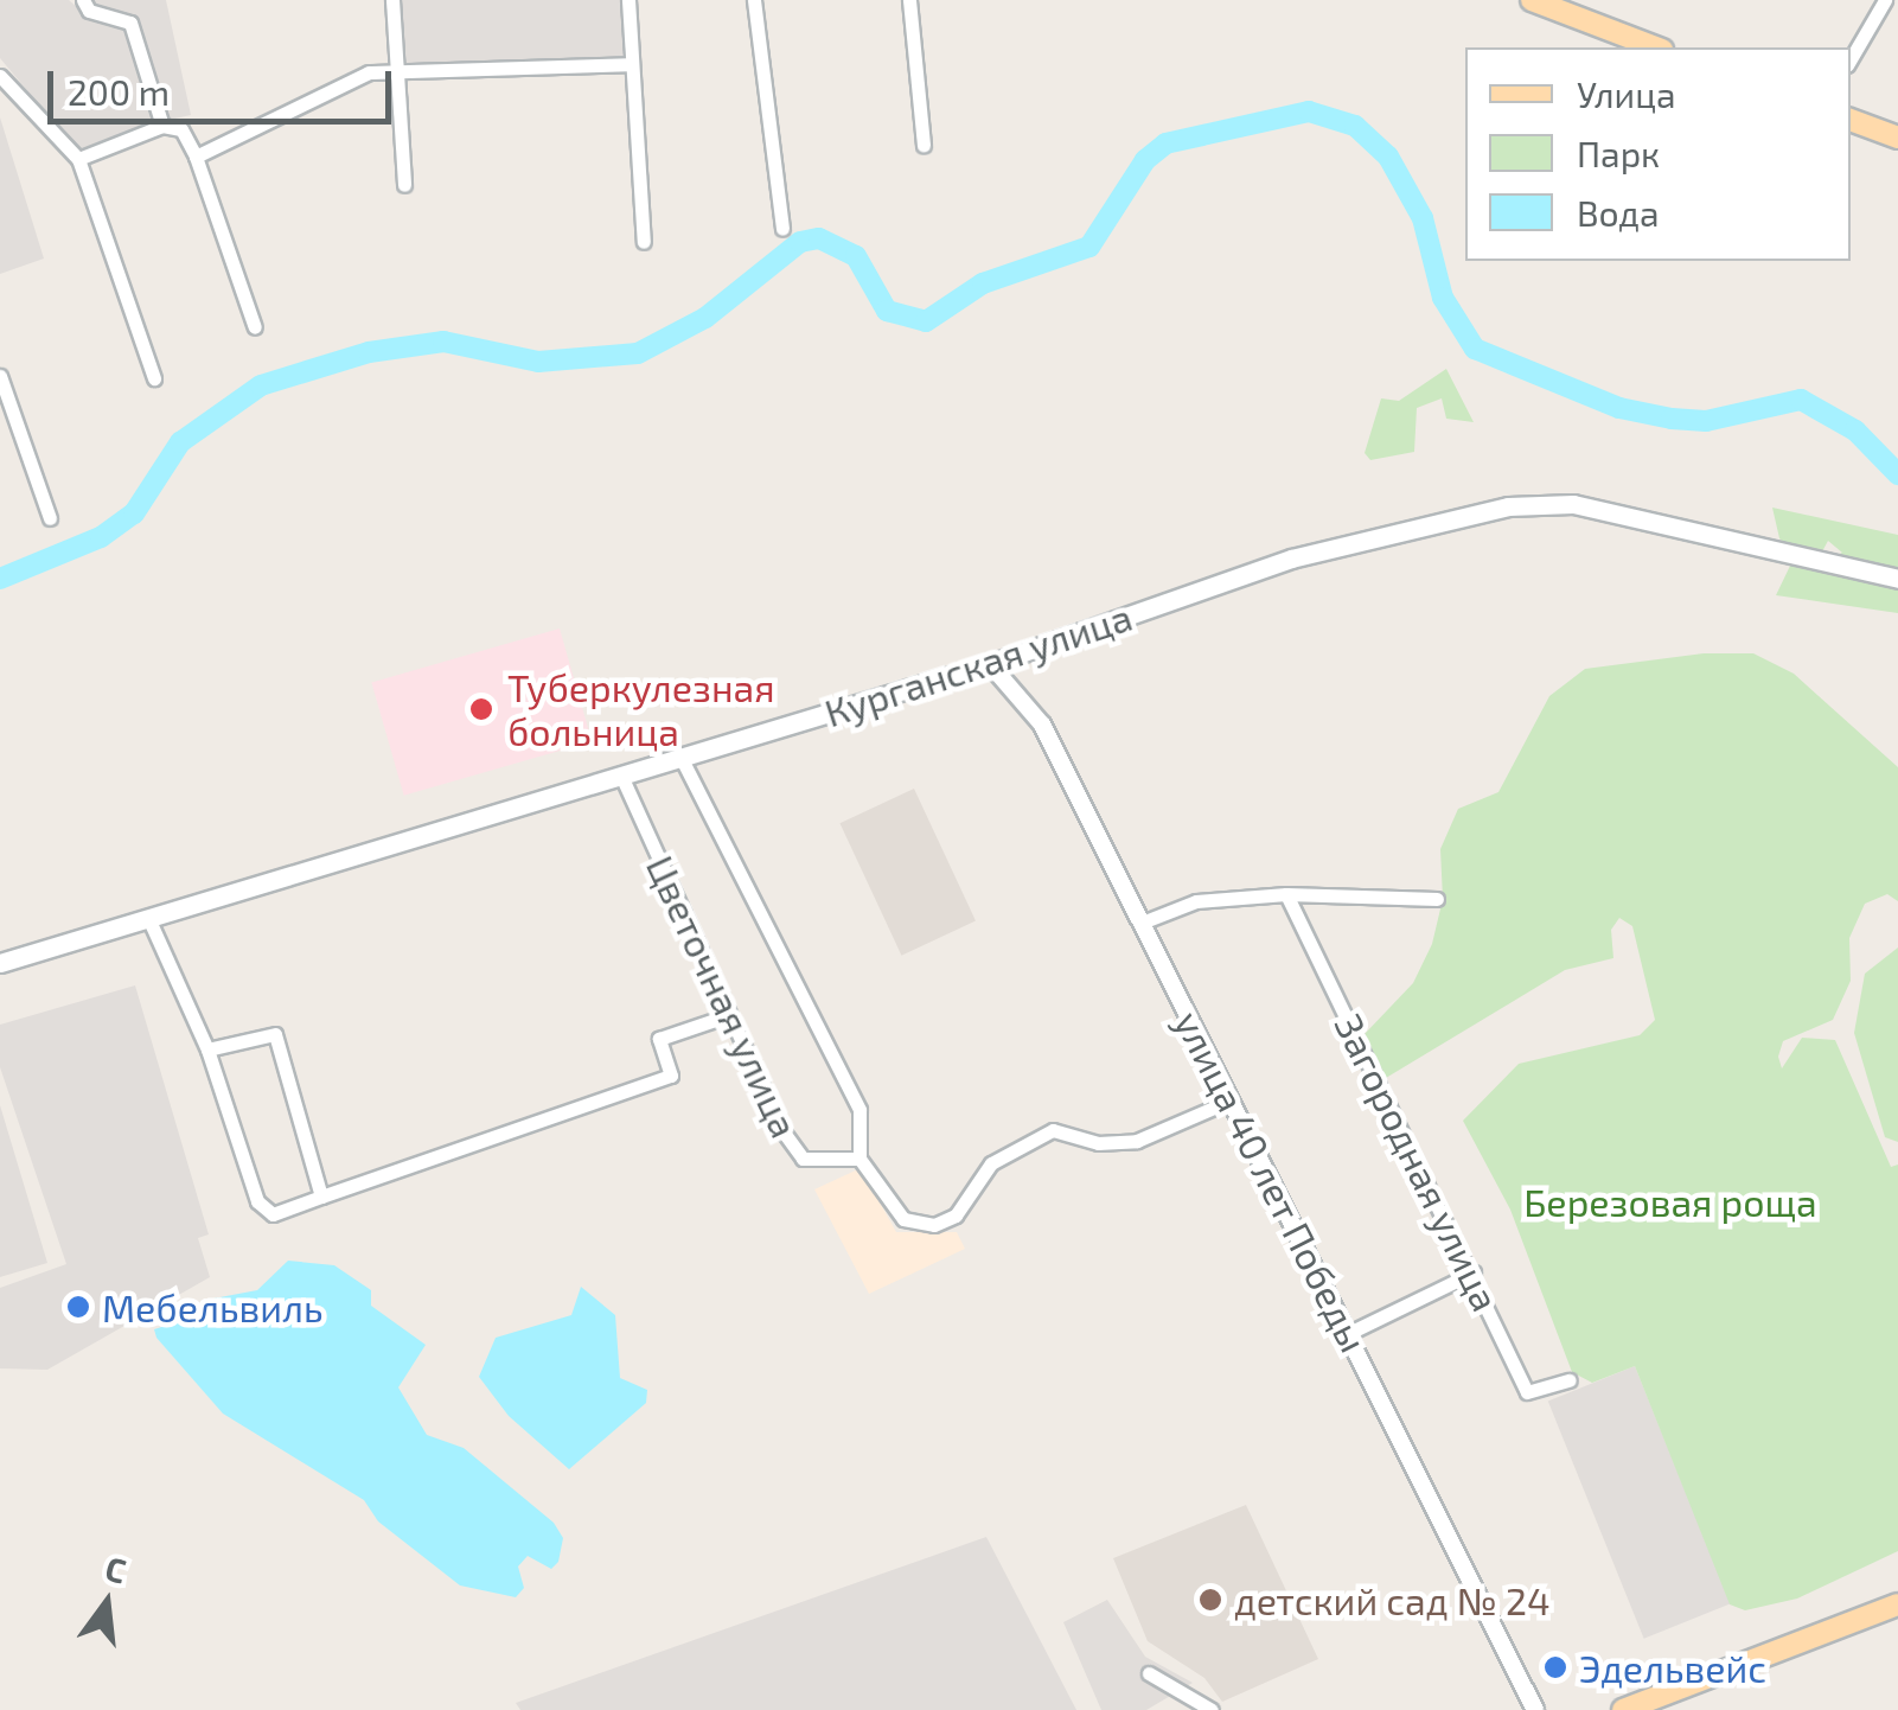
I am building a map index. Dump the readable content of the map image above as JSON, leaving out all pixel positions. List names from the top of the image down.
{
  "streets": {
    "main road": ["Курганская улица"],
    "street": ["Цветочная улица", "Загородная улица", "улица 40 лет Победы"]
  },
  "crossings": [
    ["Курганская улица", "Цветочная улица"],
    ["Курганская улица", "улица 40 лет Победы"]
  ],
  "parks": ["Березовая роща"],
  "places": [
    "Туберкулезная больница",
    "Мебельвиль",
    "детский сад № 24",
    "Эдельвейс"
  ],
  "legend": ["Улица", "Парк", "Вода"],
  "scale_bar": "200 m",
  "north": "top"
}
